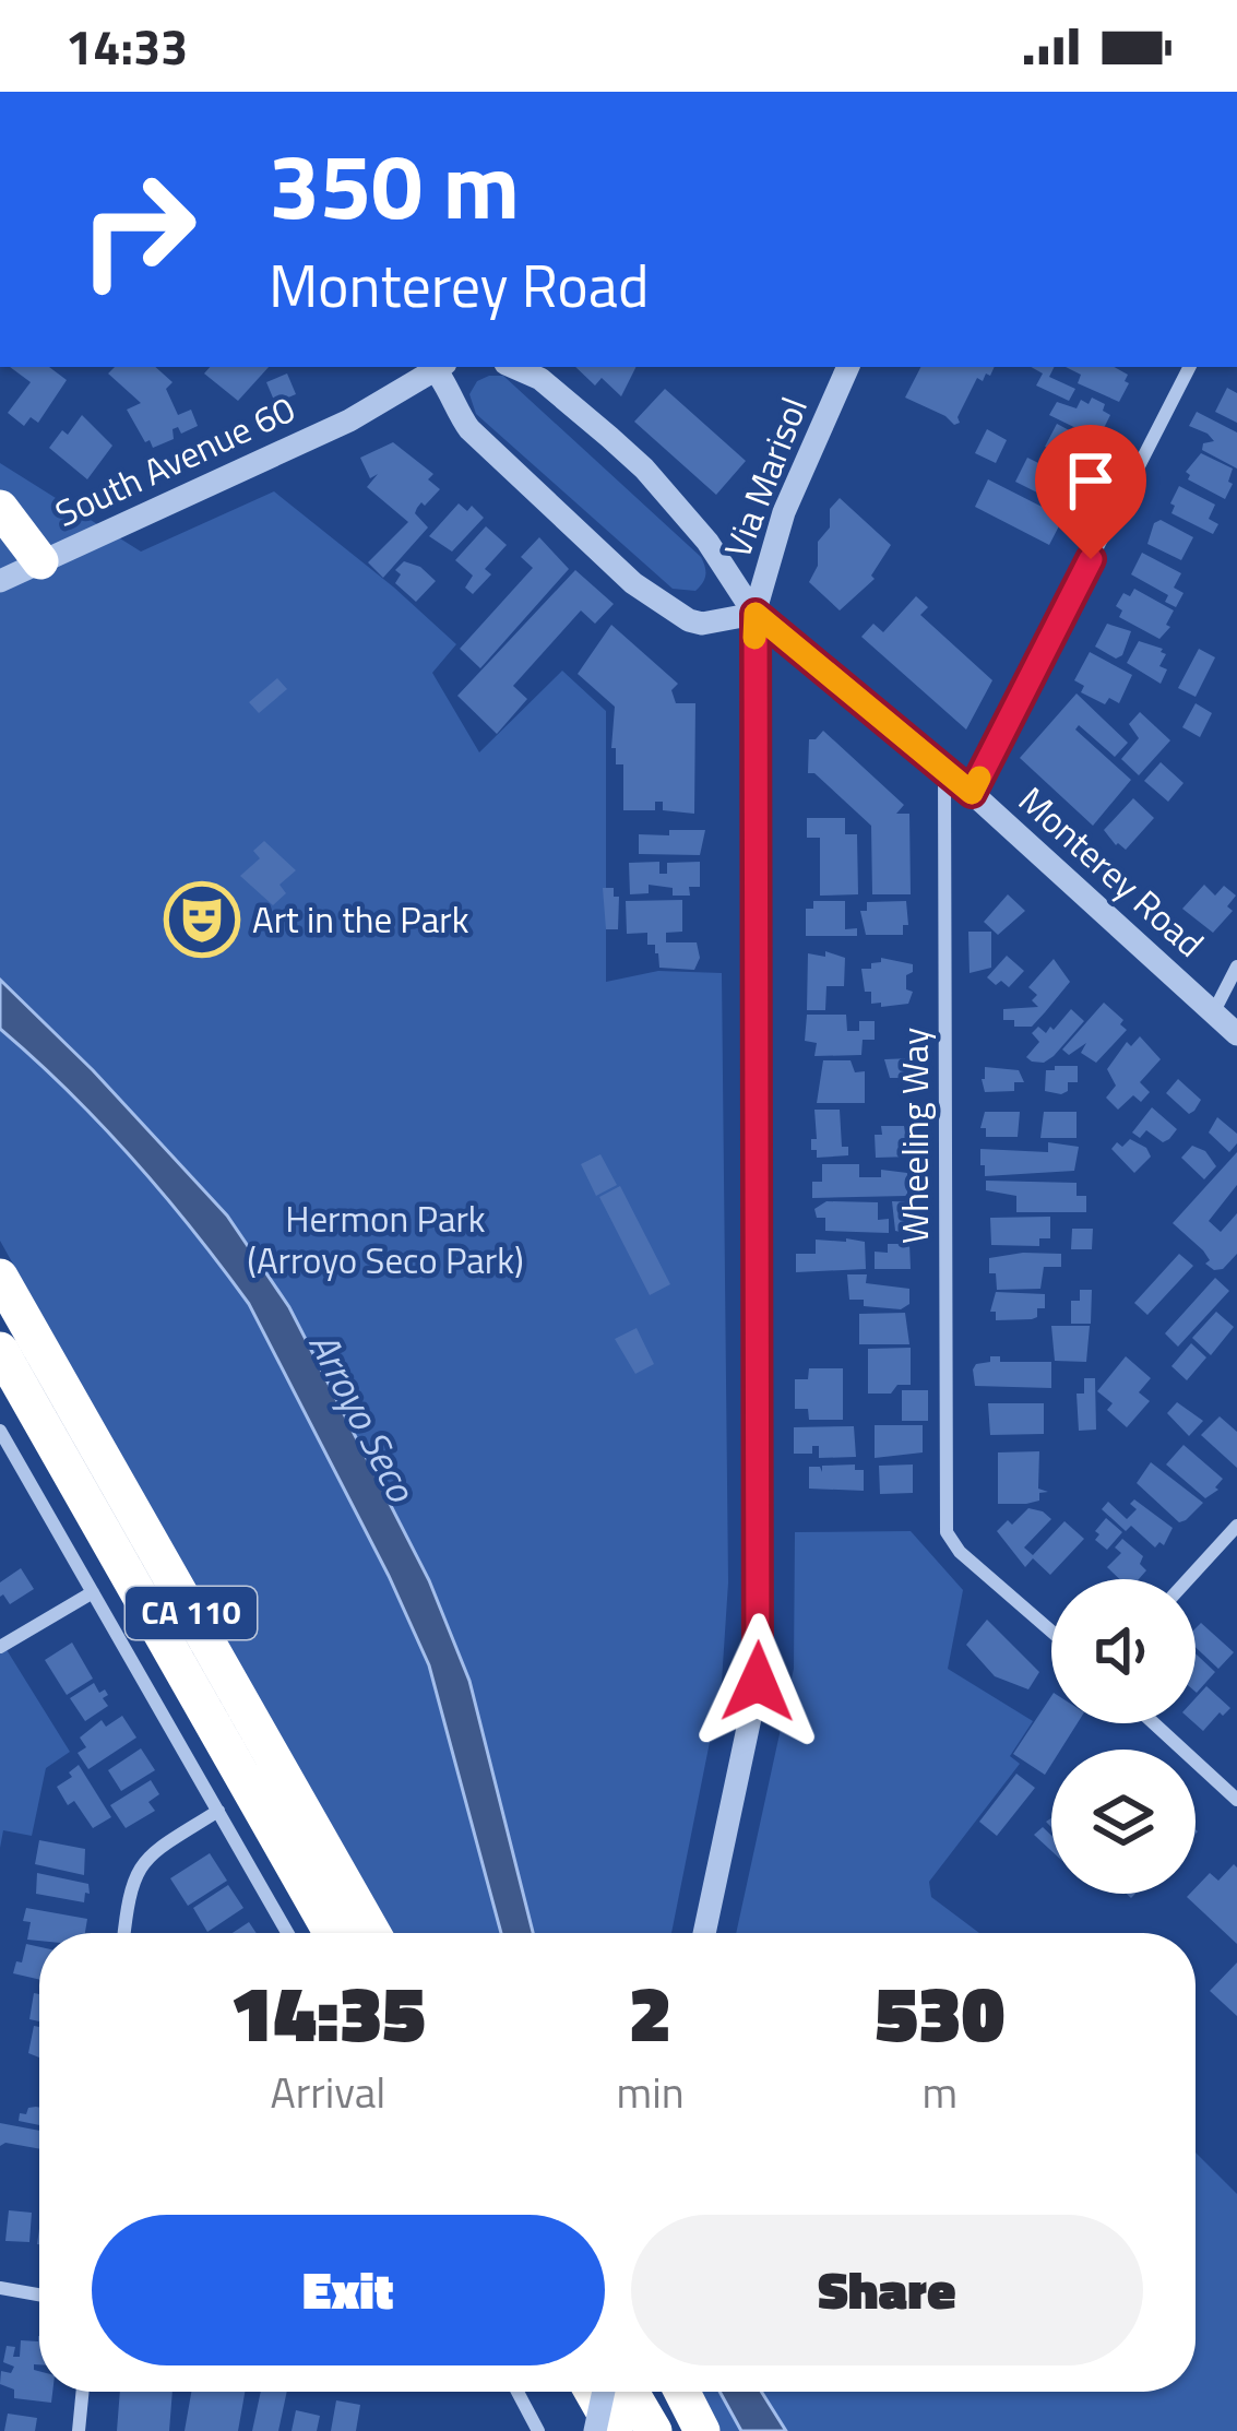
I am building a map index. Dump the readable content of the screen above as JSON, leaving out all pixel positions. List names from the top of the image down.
{
  "streets": {
    "highway": ["CA 110"],
    "street": [
      "South Avenue 60",
      "Via Marisol",
      "Monterey Road",
      "Wheeling Way"
    ]
  },
  "crossings": [
    ["Via Marisol", "Monterey Road"],
    ["Monterey Road", "Wheeling Way"]
  ],
  "water": ["Arroyo Seco"],
  "parks": ["Hermon Park (Arroyo Seco Park)"],
  "places": {
    "theatre": ["Art in the Park"]
  },
  "page": {
    "status": "14:33",
    "turn": ["350 m", "Monterey Road"],
    "eta": [
      "14:35",
      "Arrival",
      "2",
      "min",
      "530",
      "m"
    ],
    "buttons": ["Exit", "Share"]
  }
}
